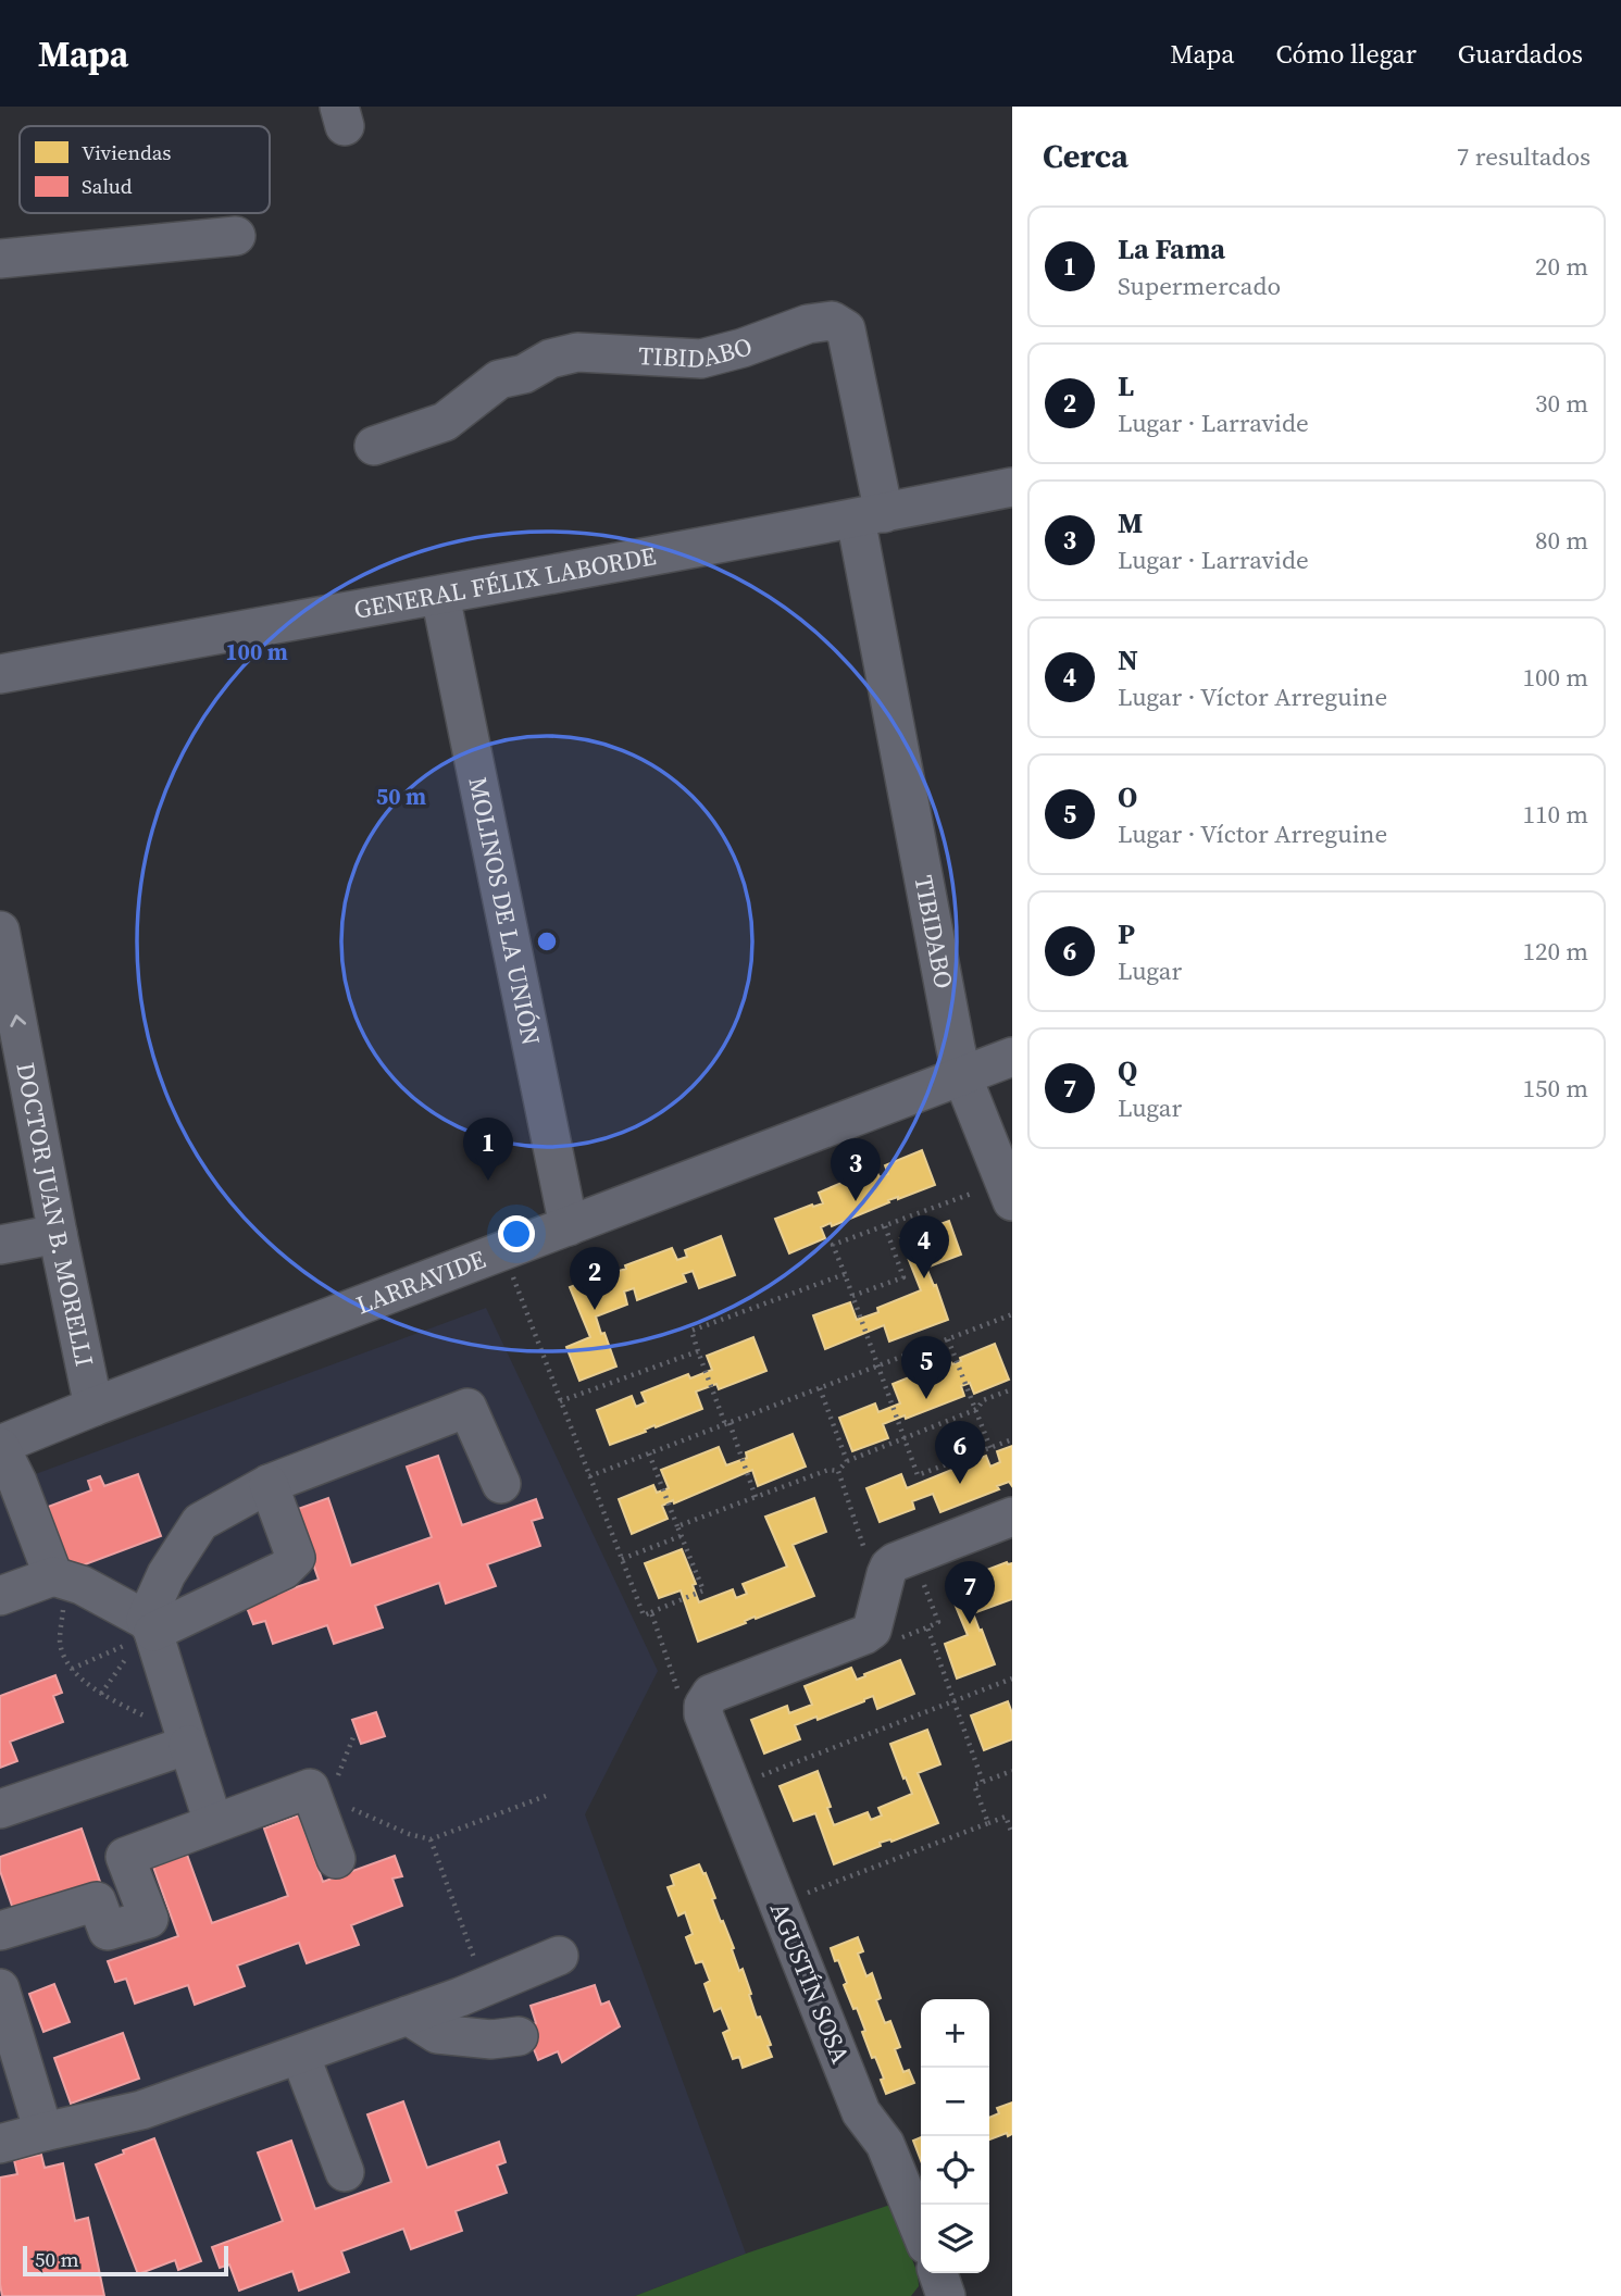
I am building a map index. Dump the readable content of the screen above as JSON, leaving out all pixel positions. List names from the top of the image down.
{
  "streets": {
    "street": [
      "TIBIDABO",
      "GENERAL FÉLIX LABORDE",
      "MOLINOS DE LA UNIÓN",
      "DOCTOR JUAN B. MORELLI",
      "LARRAVIDE",
      "AGUSTÍN SOSA"
    ]
  },
  "crossings": [
    ["TIBIDABO", "GENERAL FÉLIX LABORDE"],
    ["TIBIDABO", "LARRAVIDE"],
    ["GENERAL FÉLIX LABORDE", "MOLINOS DE LA UNIÓN"],
    ["MOLINOS DE LA UNIÓN", "LARRAVIDE"],
    ["DOCTOR JUAN B. MORELLI", "LARRAVIDE"]
  ],
  "one_way": ["DOCTOR JUAN B. MORELLI"],
  "legend": ["Viviendas", "Salud"],
  "scale_bar": "50 m",
  "page": {
    "header": "Mapa",
    "nav": ["Mapa", "Cómo llegar", "Guardados"],
    "heading": ["Cerca", "7 resultados"],
    "list": [
      {
        "mark": "1",
        "name": "La Fama",
        "note": "Supermercado",
        "value": "20 m"
      },
      {
        "mark": "2",
        "name": "L",
        "note": "Lugar · Larravide",
        "value": "30 m"
      },
      {
        "mark": "3",
        "name": "M",
        "note": "Lugar · Larravide",
        "value": "80 m"
      },
      {
        "mark": "4",
        "name": "N",
        "note": "Lugar · Víctor Arreguine",
        "value": "100 m"
      },
      {
        "mark": "5",
        "name": "O",
        "note": "Lugar · Víctor Arreguine",
        "value": "110 m"
      },
      {
        "mark": "6",
        "name": "P",
        "note": "Lugar",
        "value": "120 m"
      },
      {
        "mark": "7",
        "name": "Q",
        "note": "Lugar",
        "value": "150 m"
      }
    ],
    "pins": [
      "1",
      "3",
      "4",
      "2",
      "5",
      "6",
      "7"
    ],
    "map_buttons": ["+", "−"],
    "scale": "50 m"
  },
  "rings": ["100 m", "50 m"]
}
